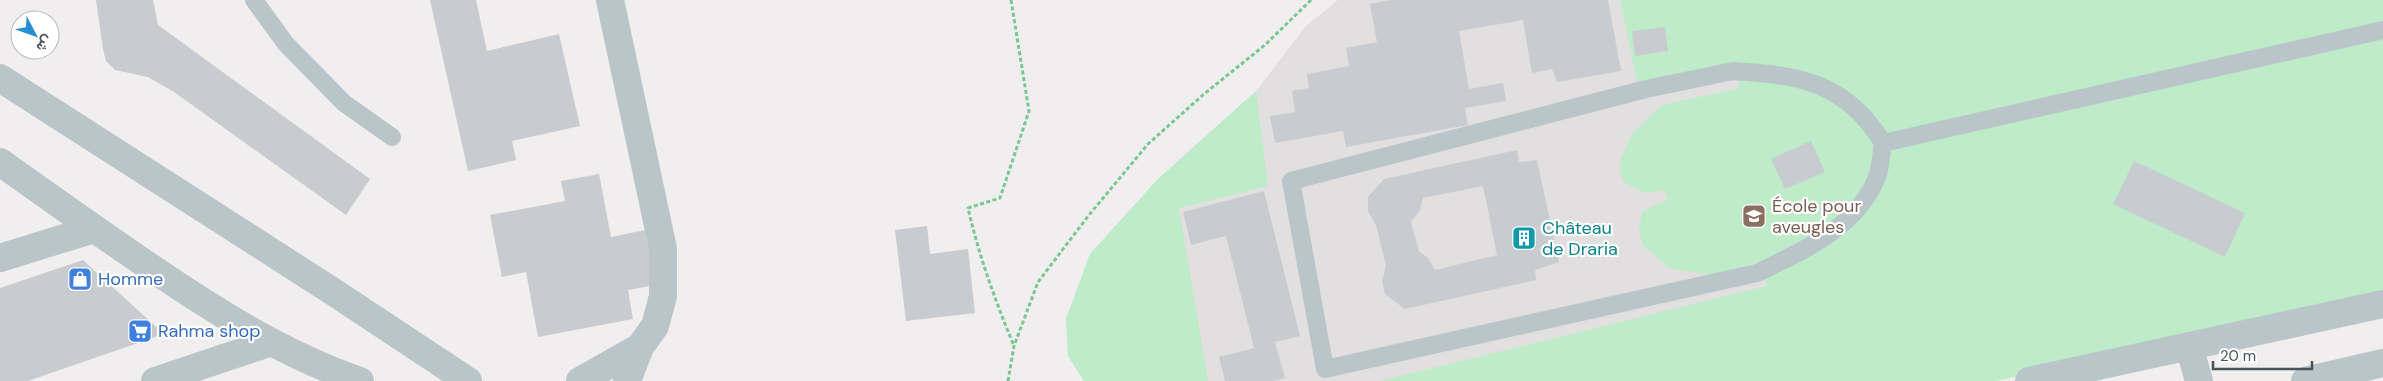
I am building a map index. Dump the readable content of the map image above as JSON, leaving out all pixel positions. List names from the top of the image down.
{
  "places": {
    "school or university": ["École pour aveugles"],
    "building": ["Château de Draria"],
    "shop": ["Homme"],
    "supermarket": ["Rahma shop"]
  },
  "scale_bar": "20 m",
  "north": "bottom right"
}
